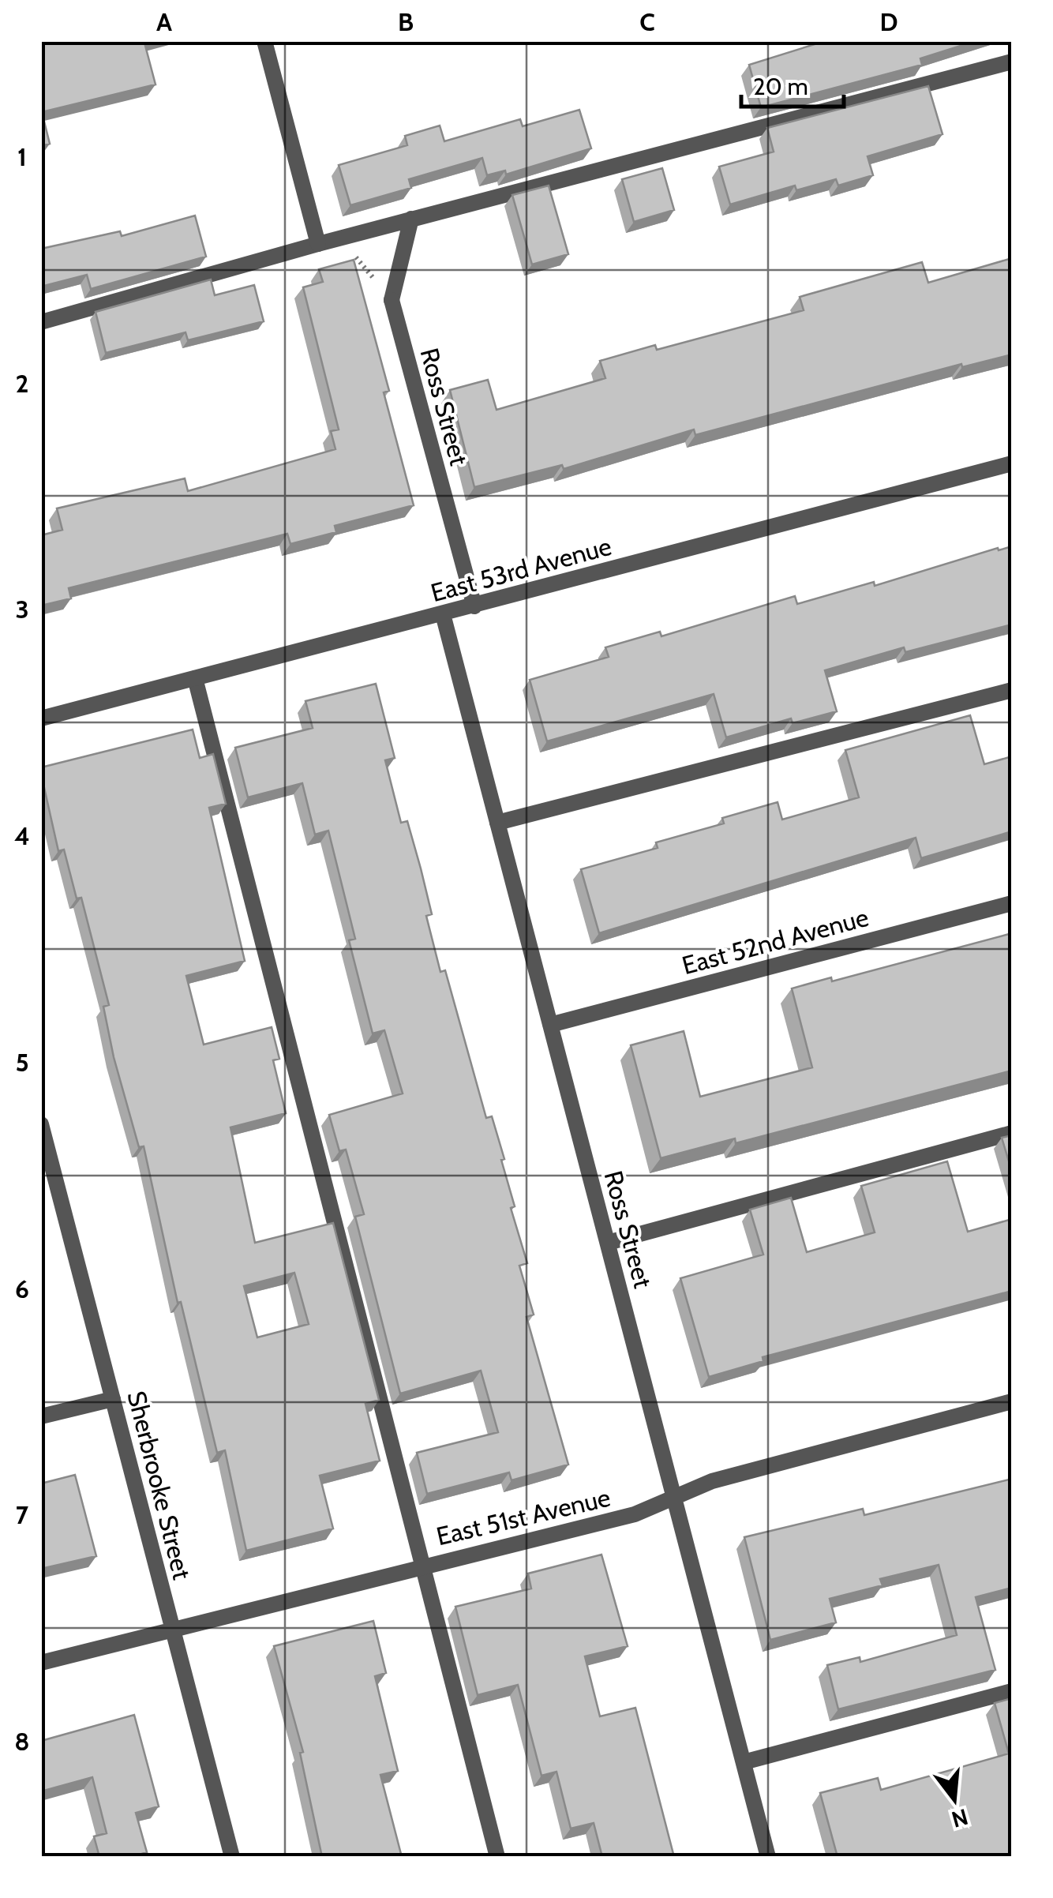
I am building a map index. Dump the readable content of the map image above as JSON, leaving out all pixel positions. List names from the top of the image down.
{
  "streets": {
    "street": [
      "Ross Street",
      "East 53rd Avenue",
      "East 52nd Avenue",
      "Sherbrooke Street",
      "East 51st Avenue"
    ]
  },
  "crossings": [
    ["Ross Street", "East 53rd Avenue"],
    ["Ross Street", "East 52nd Avenue"],
    ["Ross Street", "East 51st Avenue"],
    ["Sherbrooke Street", "East 51st Avenue"]
  ],
  "scale_bar": "20 m",
  "north": "bottom",
  "grid": {
    "columns": [
      "A",
      "B",
      "C",
      "D"
    ],
    "rows": [
      "1",
      "2",
      "3",
      "4",
      "5",
      "6",
      "7",
      "8"
    ]
  }
}
